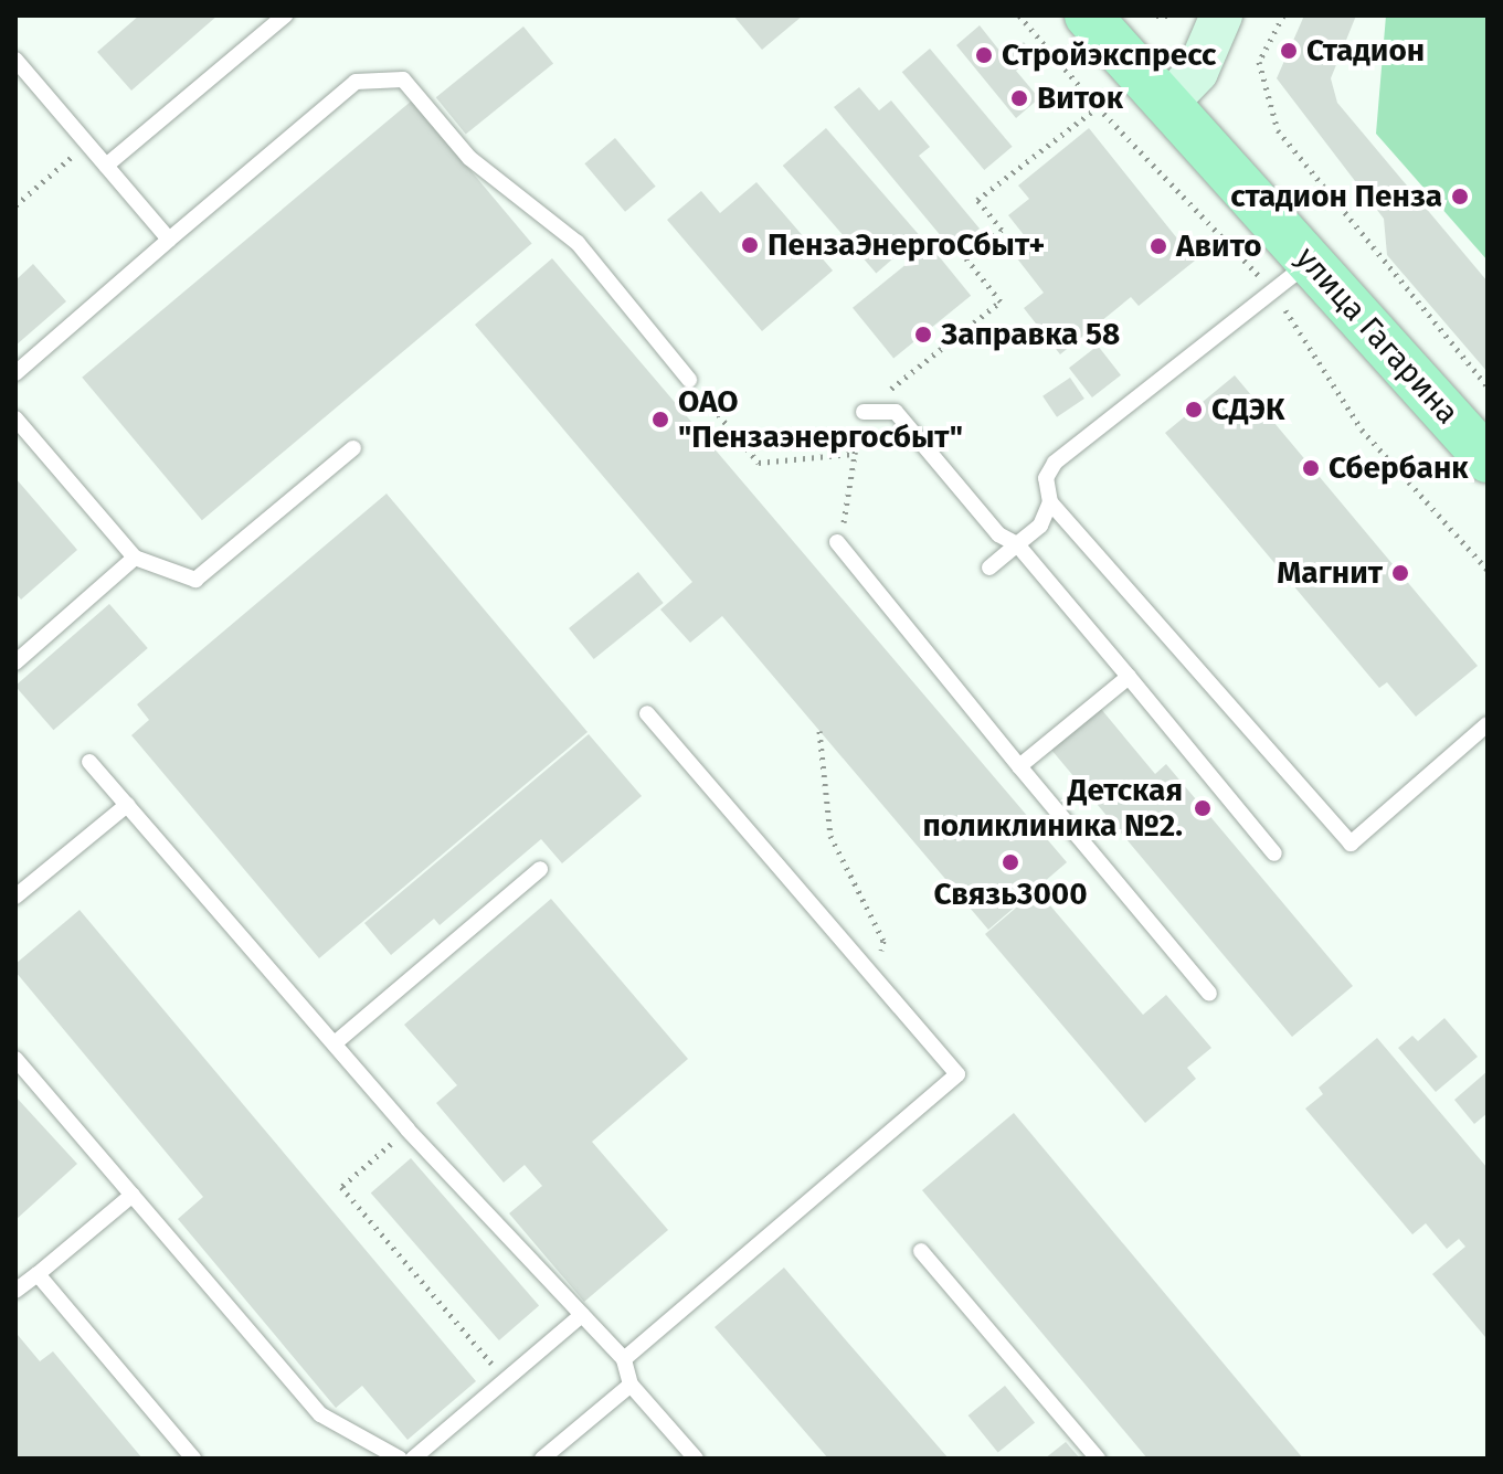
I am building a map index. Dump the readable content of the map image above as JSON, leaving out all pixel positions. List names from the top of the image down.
{
  "streets": {
    "main road": ["улица Гагарина"]
  },
  "places": [
    "Стадион",
    "Стройэкспресс",
    "Виток",
    "стадион Пенза",
    "ПензаЭнергоСбыт+",
    "Авито",
    "Заправка 58",
    "СДЭК",
    "ОАО \"Пензаэнергосбыт\"",
    "Сбербанк",
    "Магнит",
    "Детская поликлиника №2.",
    "Связь3000"
  ]
}
